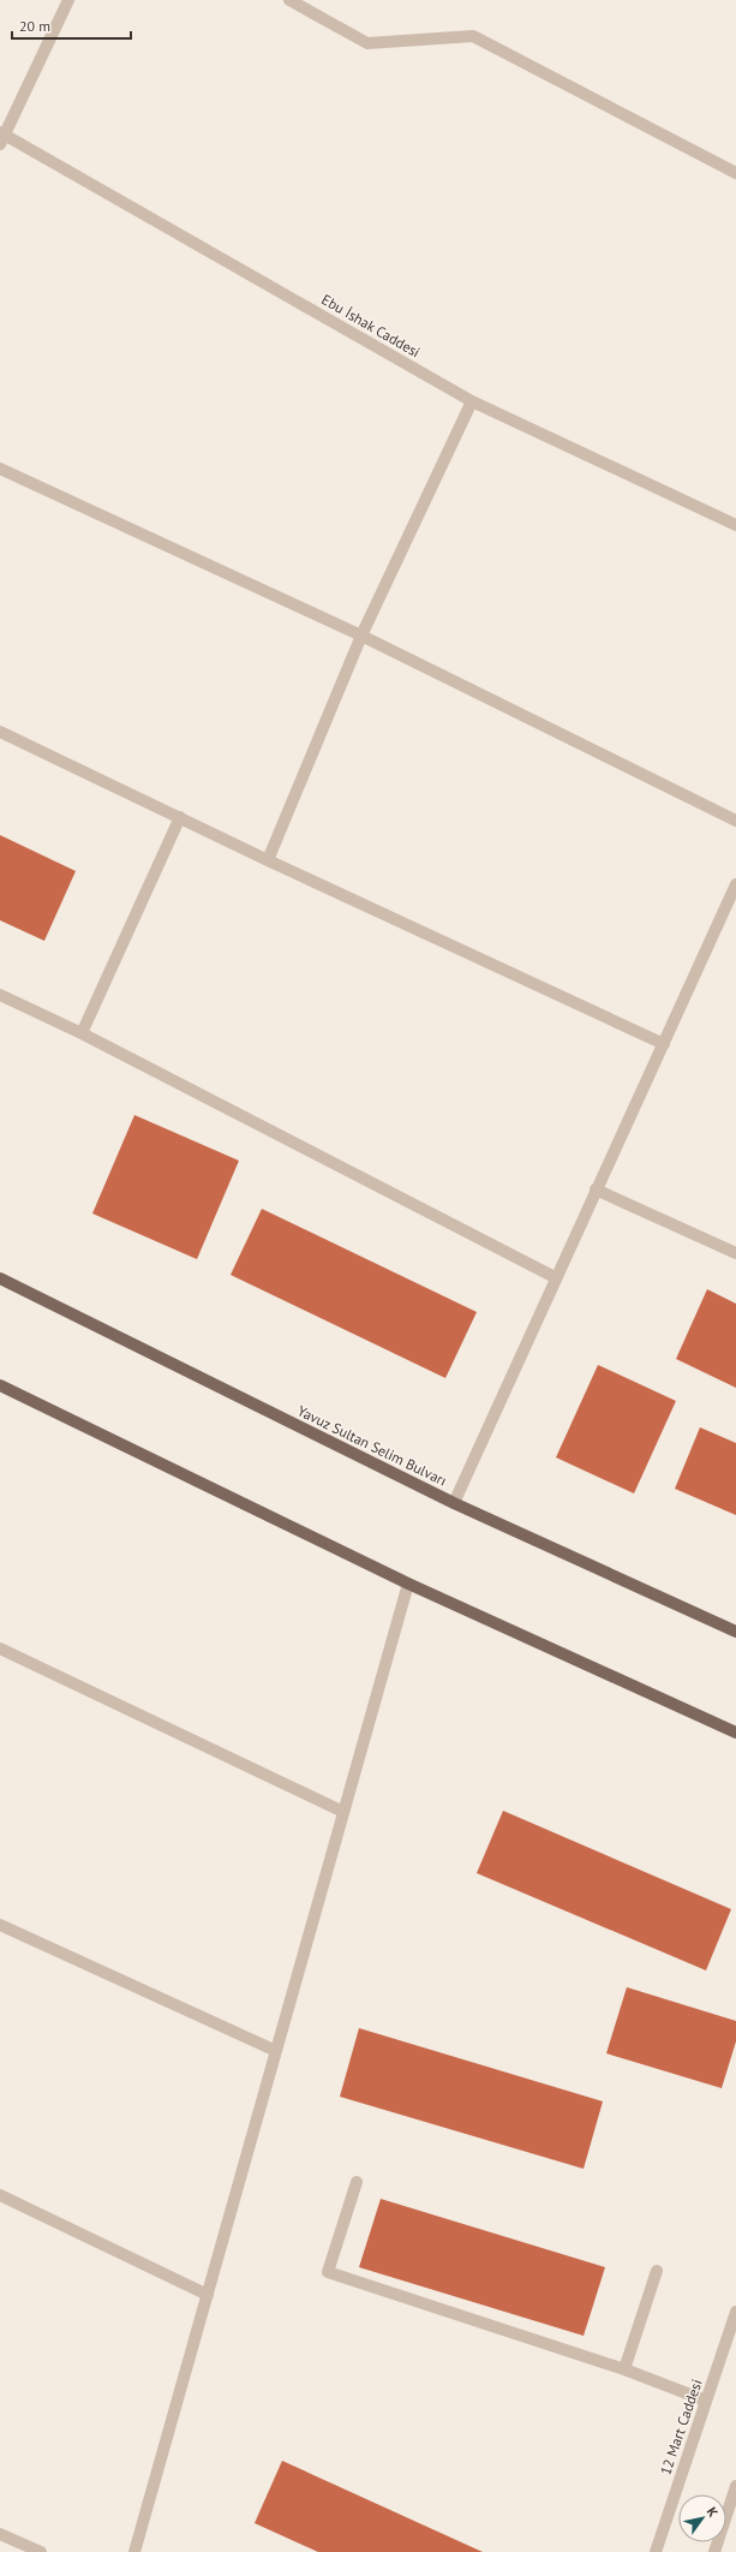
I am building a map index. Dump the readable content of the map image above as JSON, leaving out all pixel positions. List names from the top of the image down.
{
  "streets": {
    "main road": ["Yavuz Sultan Selim Bulvarı"],
    "street": ["Ebu İshak Caddesi", "12 Mart Caddesi"]
  },
  "scale_bar": "20 m",
  "north": "top right"
}
